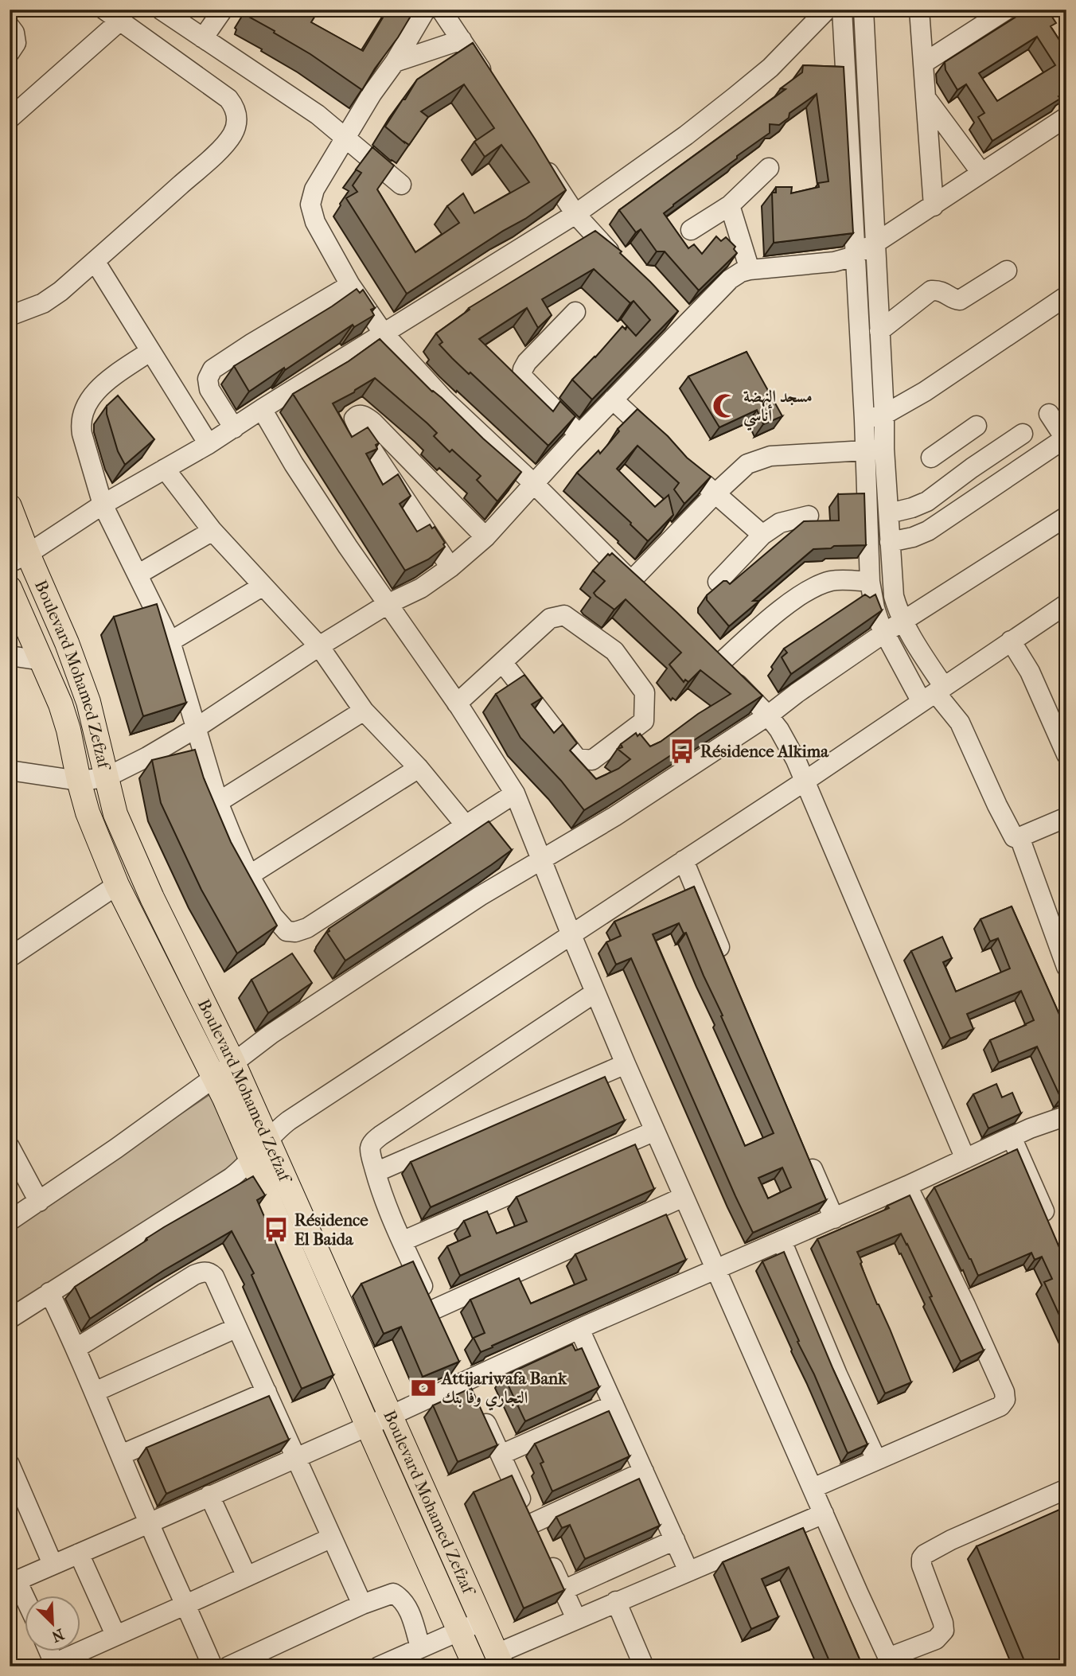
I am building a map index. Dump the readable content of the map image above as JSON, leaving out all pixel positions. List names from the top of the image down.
{
  "streets": {
    "main road": ["Boulevard Mohamed Zefzaf"]
  },
  "places": {
    "mosque": ["مسجد النهضة أناسي"],
    "bus stop": ["Résidence Alkima", "Résidence El Baida"],
    "bank": ["Attijariwafa Bank التجاري وفا بنك"]
  },
  "north": "bottom right"
}
